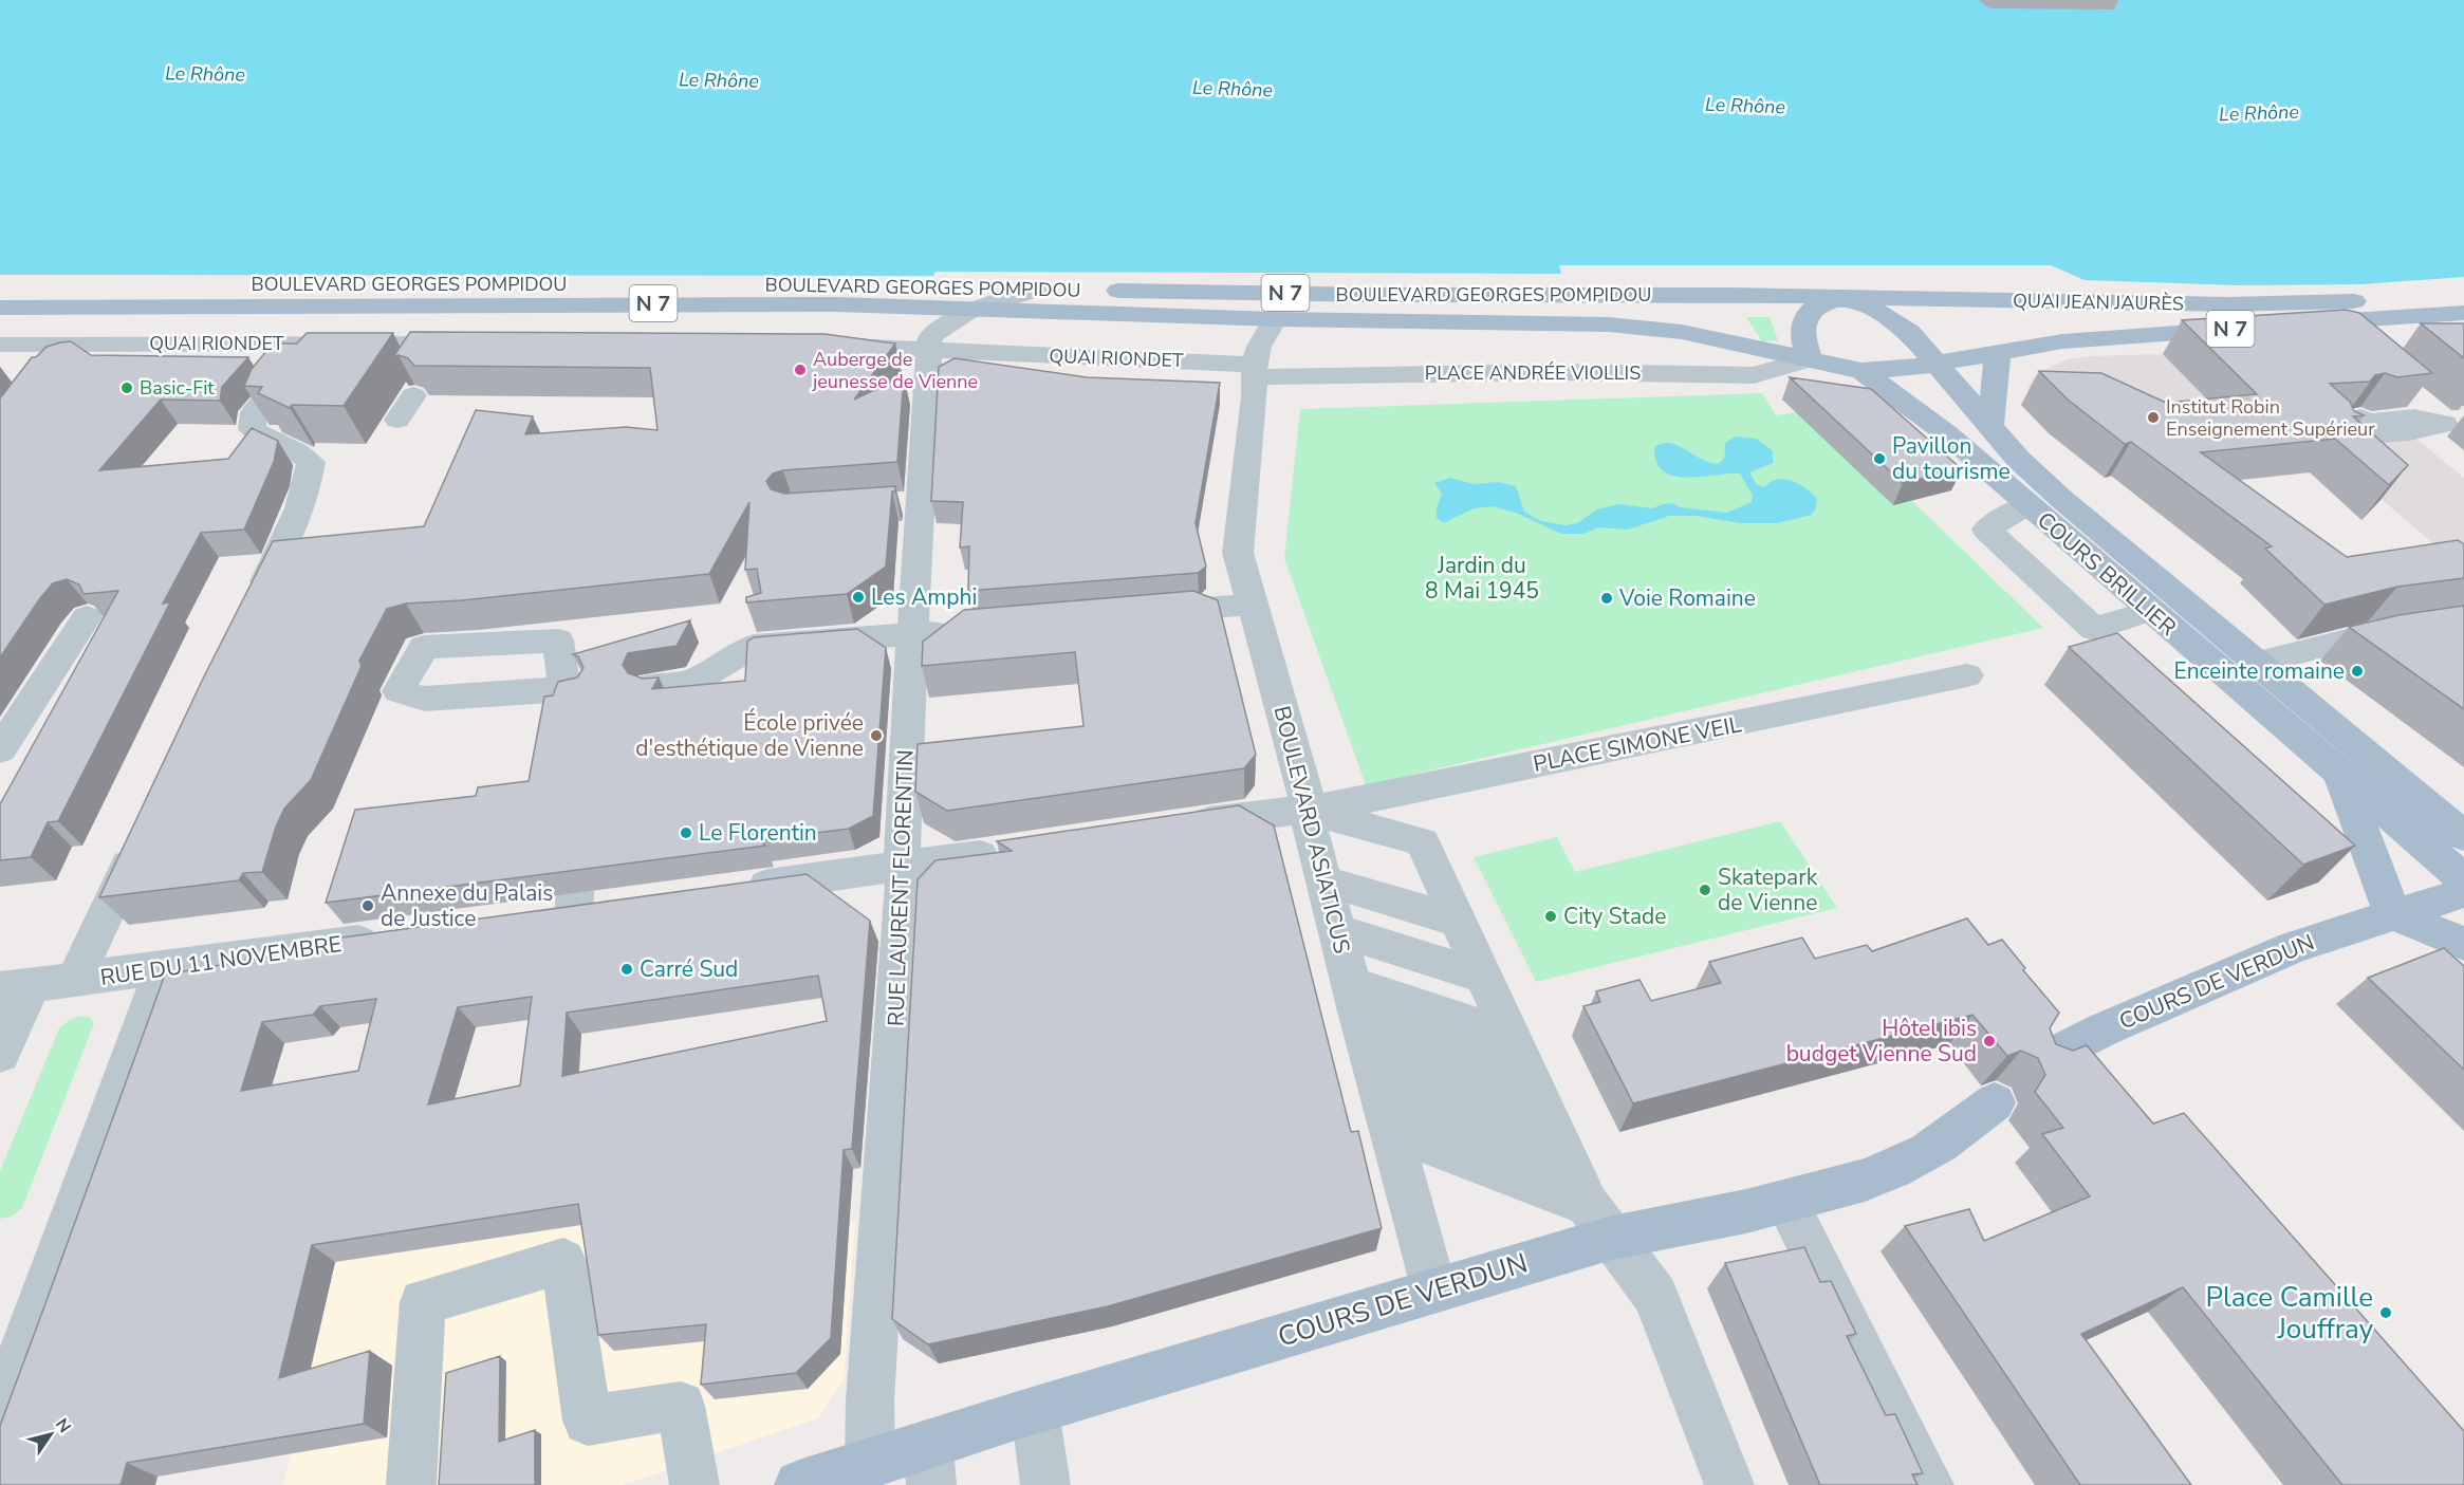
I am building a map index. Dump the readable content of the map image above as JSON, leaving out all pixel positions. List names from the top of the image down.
{
  "streets": {
    "main road": [
      "BOULEVARD GEORGES POMPIDOU",
      "N 7",
      "QUAI JEAN JAURÈS",
      "COURS BRILLIER",
      "COURS DE VERDUN"
    ],
    "street": [
      "QUAI RIONDET",
      "PLACE ANDRÉE VIOLLIS",
      "PLACE SIMONE VEIL",
      "BOULEVARD ASIATICUS",
      "RUE LAURENT FLORENTIN",
      "RUE DU 11 NOVEMBRE"
    ]
  },
  "crossings": [
    ["BOULEVARD GEORGES POMPIDOU", "QUAI JEAN JAURÈS"],
    ["BOULEVARD GEORGES POMPIDOU", "PLACE ANDRÉE VIOLLIS"],
    ["BOULEVARD GEORGES POMPIDOU", "COURS BRILLIER"],
    ["QUAI JEAN JAURÈS", "COURS BRILLIER"],
    ["QUAI RIONDET", "PLACE ANDRÉE VIOLLIS"],
    ["QUAI RIONDET", "BOULEVARD ASIATICUS"],
    ["QUAI RIONDET", "RUE LAURENT FLORENTIN"],
    ["PLACE ANDRÉE VIOLLIS", "BOULEVARD ASIATICUS"],
    ["PLACE SIMONE VEIL", "BOULEVARD ASIATICUS"],
    ["BOULEVARD ASIATICUS", "COURS DE VERDUN"],
    ["RUE LAURENT FLORENTIN", "COURS DE VERDUN"]
  ],
  "water": ["Le Rhône"],
  "parks": ["Jardin du 8 Mai 1945"],
  "places": [
    "Auberge de jeunesse de Vienne",
    "Basic-Fit",
    "Institut Robin Enseignement Supérieur",
    "Pavillon du tourisme",
    "Les Amphi",
    "Voie Romaine",
    "Enceinte romaine",
    "École privée d'esthétique de Vienne",
    "Le Florentin",
    "Skatepark de Vienne",
    "Annexe du Palais de Justice",
    "City Stade",
    "Carré Sud",
    "Hôtel ibis budget Vienne Sud",
    "Place Camille Jouffray"
  ],
  "north": "top right"
}
